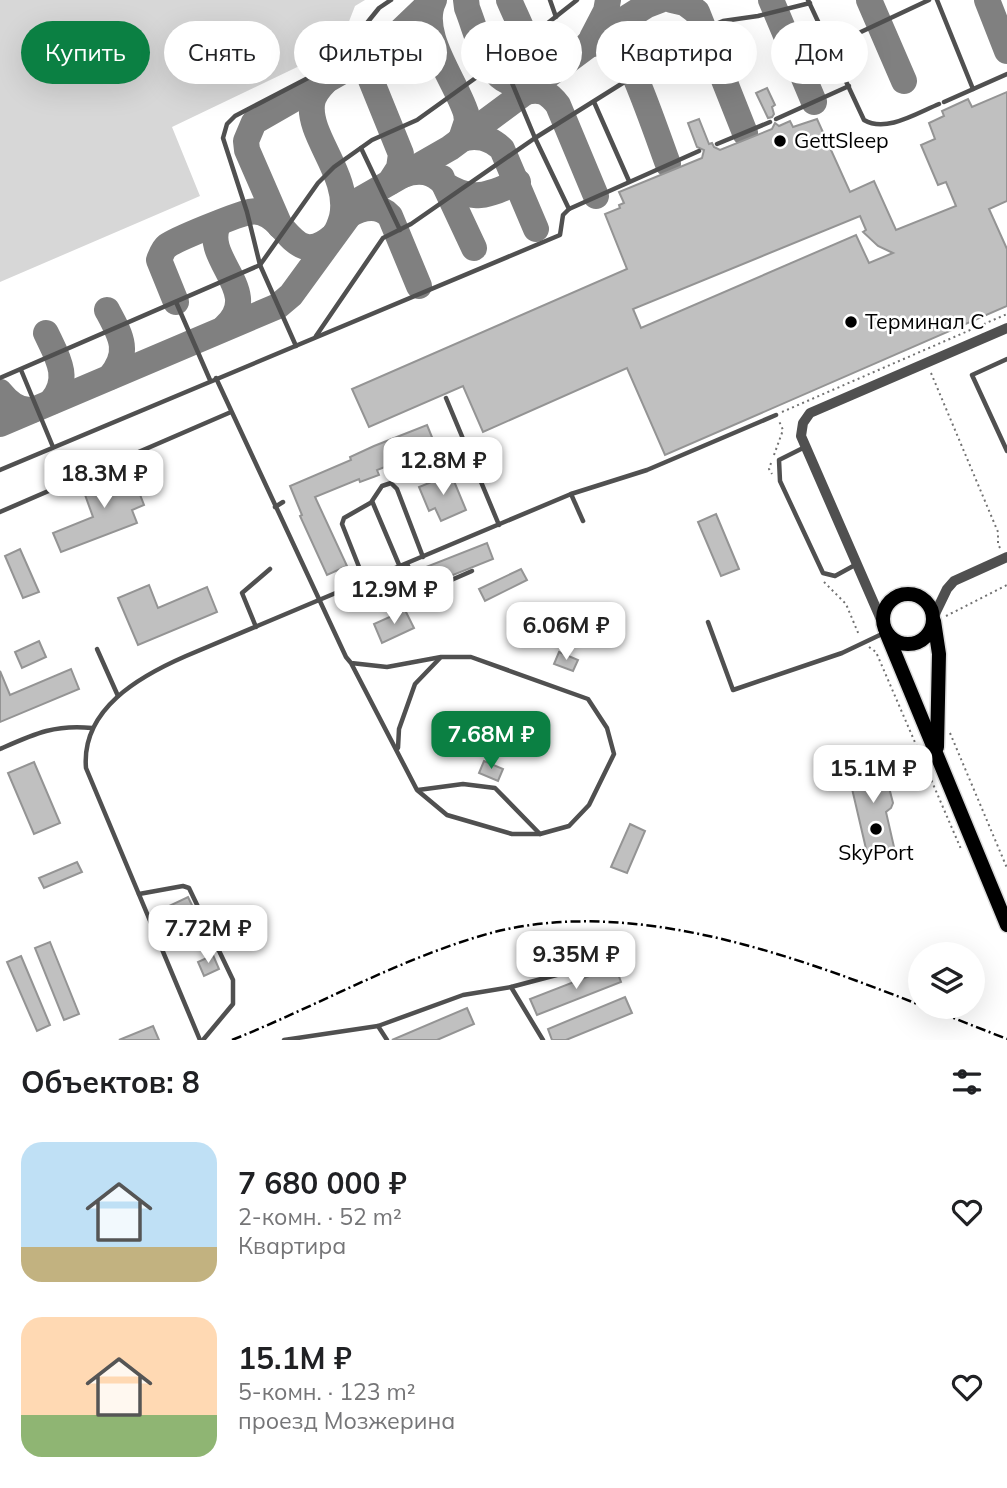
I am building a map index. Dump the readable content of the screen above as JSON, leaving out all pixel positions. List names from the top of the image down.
{
  "places": ["GettSleep", "Терминал С", "SkyPort"],
  "page": {
    "chip": [
      "Купить",
      "Снять",
      "Фильтры",
      "Новое",
      "Квартира",
      "Дом"
    ],
    "price": [
      "12.8M ₽",
      "18.3M ₽",
      "12.9M ₽",
      "6.06M ₽",
      "7.68M ₽",
      "15.1M ₽",
      "7.72M ₽",
      "9.35M ₽"
    ],
    "heading": "Объектов: 8",
    "list": [
      {
        "name": "7 680 000 ₽",
        "note": "2-комн. · 52 m² · Квартира"
      },
      {
        "name": "15.1M ₽",
        "note": "5-комн. · 123 m² · проезд Мозжерина"
      }
    ]
  }
}
